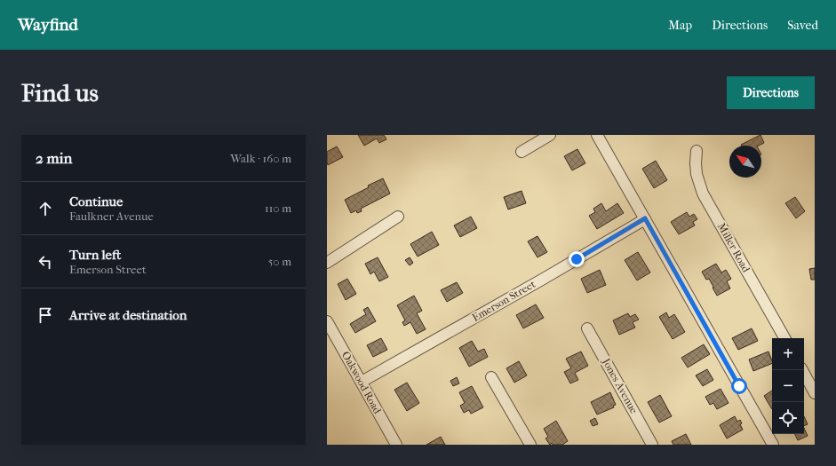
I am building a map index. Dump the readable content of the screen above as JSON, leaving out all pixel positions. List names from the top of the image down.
{
  "streets": {
    "street": [
      "Miller Road",
      "Emerson Street",
      "Oakwood Road",
      "Jones Avenue"
    ]
  },
  "crossings": [
    ["Emerson Street", "Oakwood Road"]
  ],
  "north": "top left",
  "page": {
    "header": "Wayfind",
    "nav": ["Map", "Directions", "Saved"],
    "buttons": "Directions",
    "title": "Find us",
    "heading": ["2 min", "Walk · 160 m"],
    "list": [
      ["Continue", "Faulkner Avenue", "110 m"],
      ["Turn left", "Emerson Street", "50 m"],
      "Arrive at destination"
    ],
    "map_buttons": ["+", "−"]
  }
}
